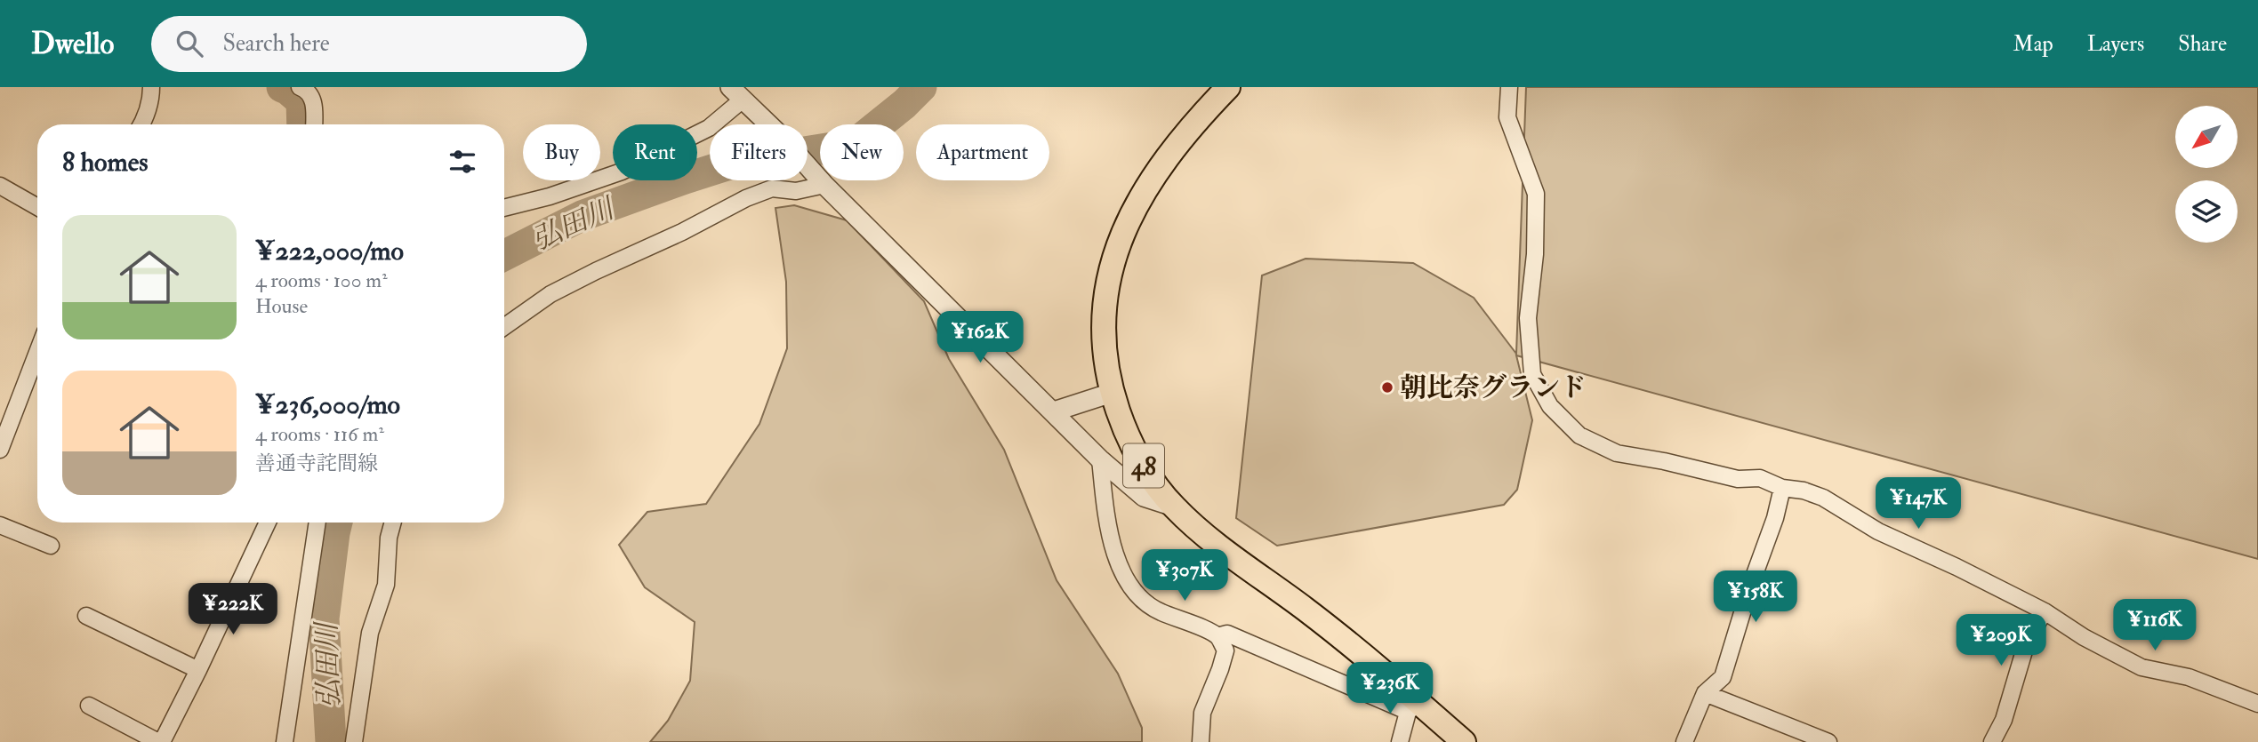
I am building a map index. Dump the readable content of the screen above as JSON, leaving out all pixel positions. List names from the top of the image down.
{
  "streets": {
    "main road": ["48"]
  },
  "water": ["弘田川"],
  "places": ["朝比奈グランド"],
  "north": "bottom left",
  "page": {
    "header": "Dwello",
    "search": "Search here",
    "nav": ["Map", "Layers", "Share"],
    "chip": [
      "Buy",
      "Rent",
      "Filters",
      "New",
      "Apartment"
    ],
    "heading": "8 homes",
    "list": [
      {
        "name": "¥222,000/mo",
        "note": "4 rooms · 100 m² · House"
      },
      {
        "name": "¥236,000/mo",
        "note": "4 rooms · 116 m² · 善通寺詫間線"
      }
    ],
    "price": [
      "¥162K",
      "¥147K",
      "¥307K",
      "¥158K",
      "¥222K",
      "¥116K",
      "¥209K",
      "¥236K"
    ]
  }
}
